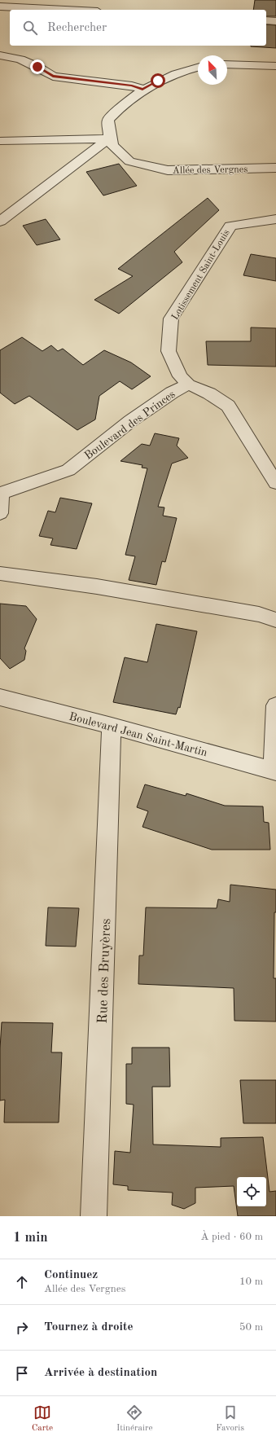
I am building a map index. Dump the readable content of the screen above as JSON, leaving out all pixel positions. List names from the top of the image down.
{
  "streets": {
    "street": [
      "Allée des Vergnes",
      "Lotissement Saint-Louis",
      "Boulevard des Princes",
      "Boulevard Jean Saint-Martin",
      "Rue des Bruyères"
    ]
  },
  "crossings": [
    ["Lotissement Saint-Louis", "Boulevard des Princes"],
    ["Boulevard Jean Saint-Martin", "Rue des Bruyères"]
  ],
  "north": "top left",
  "page": {
    "search": "Rechercher",
    "heading": ["1 min", "À pied · 60 m"],
    "list": [
      ["Continuez", "Allée des Vergnes", "10 m"],
      ["Tournez à droite", "50 m"],
      "Arrivée à destination"
    ],
    "nav": ["Carte", "Itinéraire", "Favoris"]
  }
}
